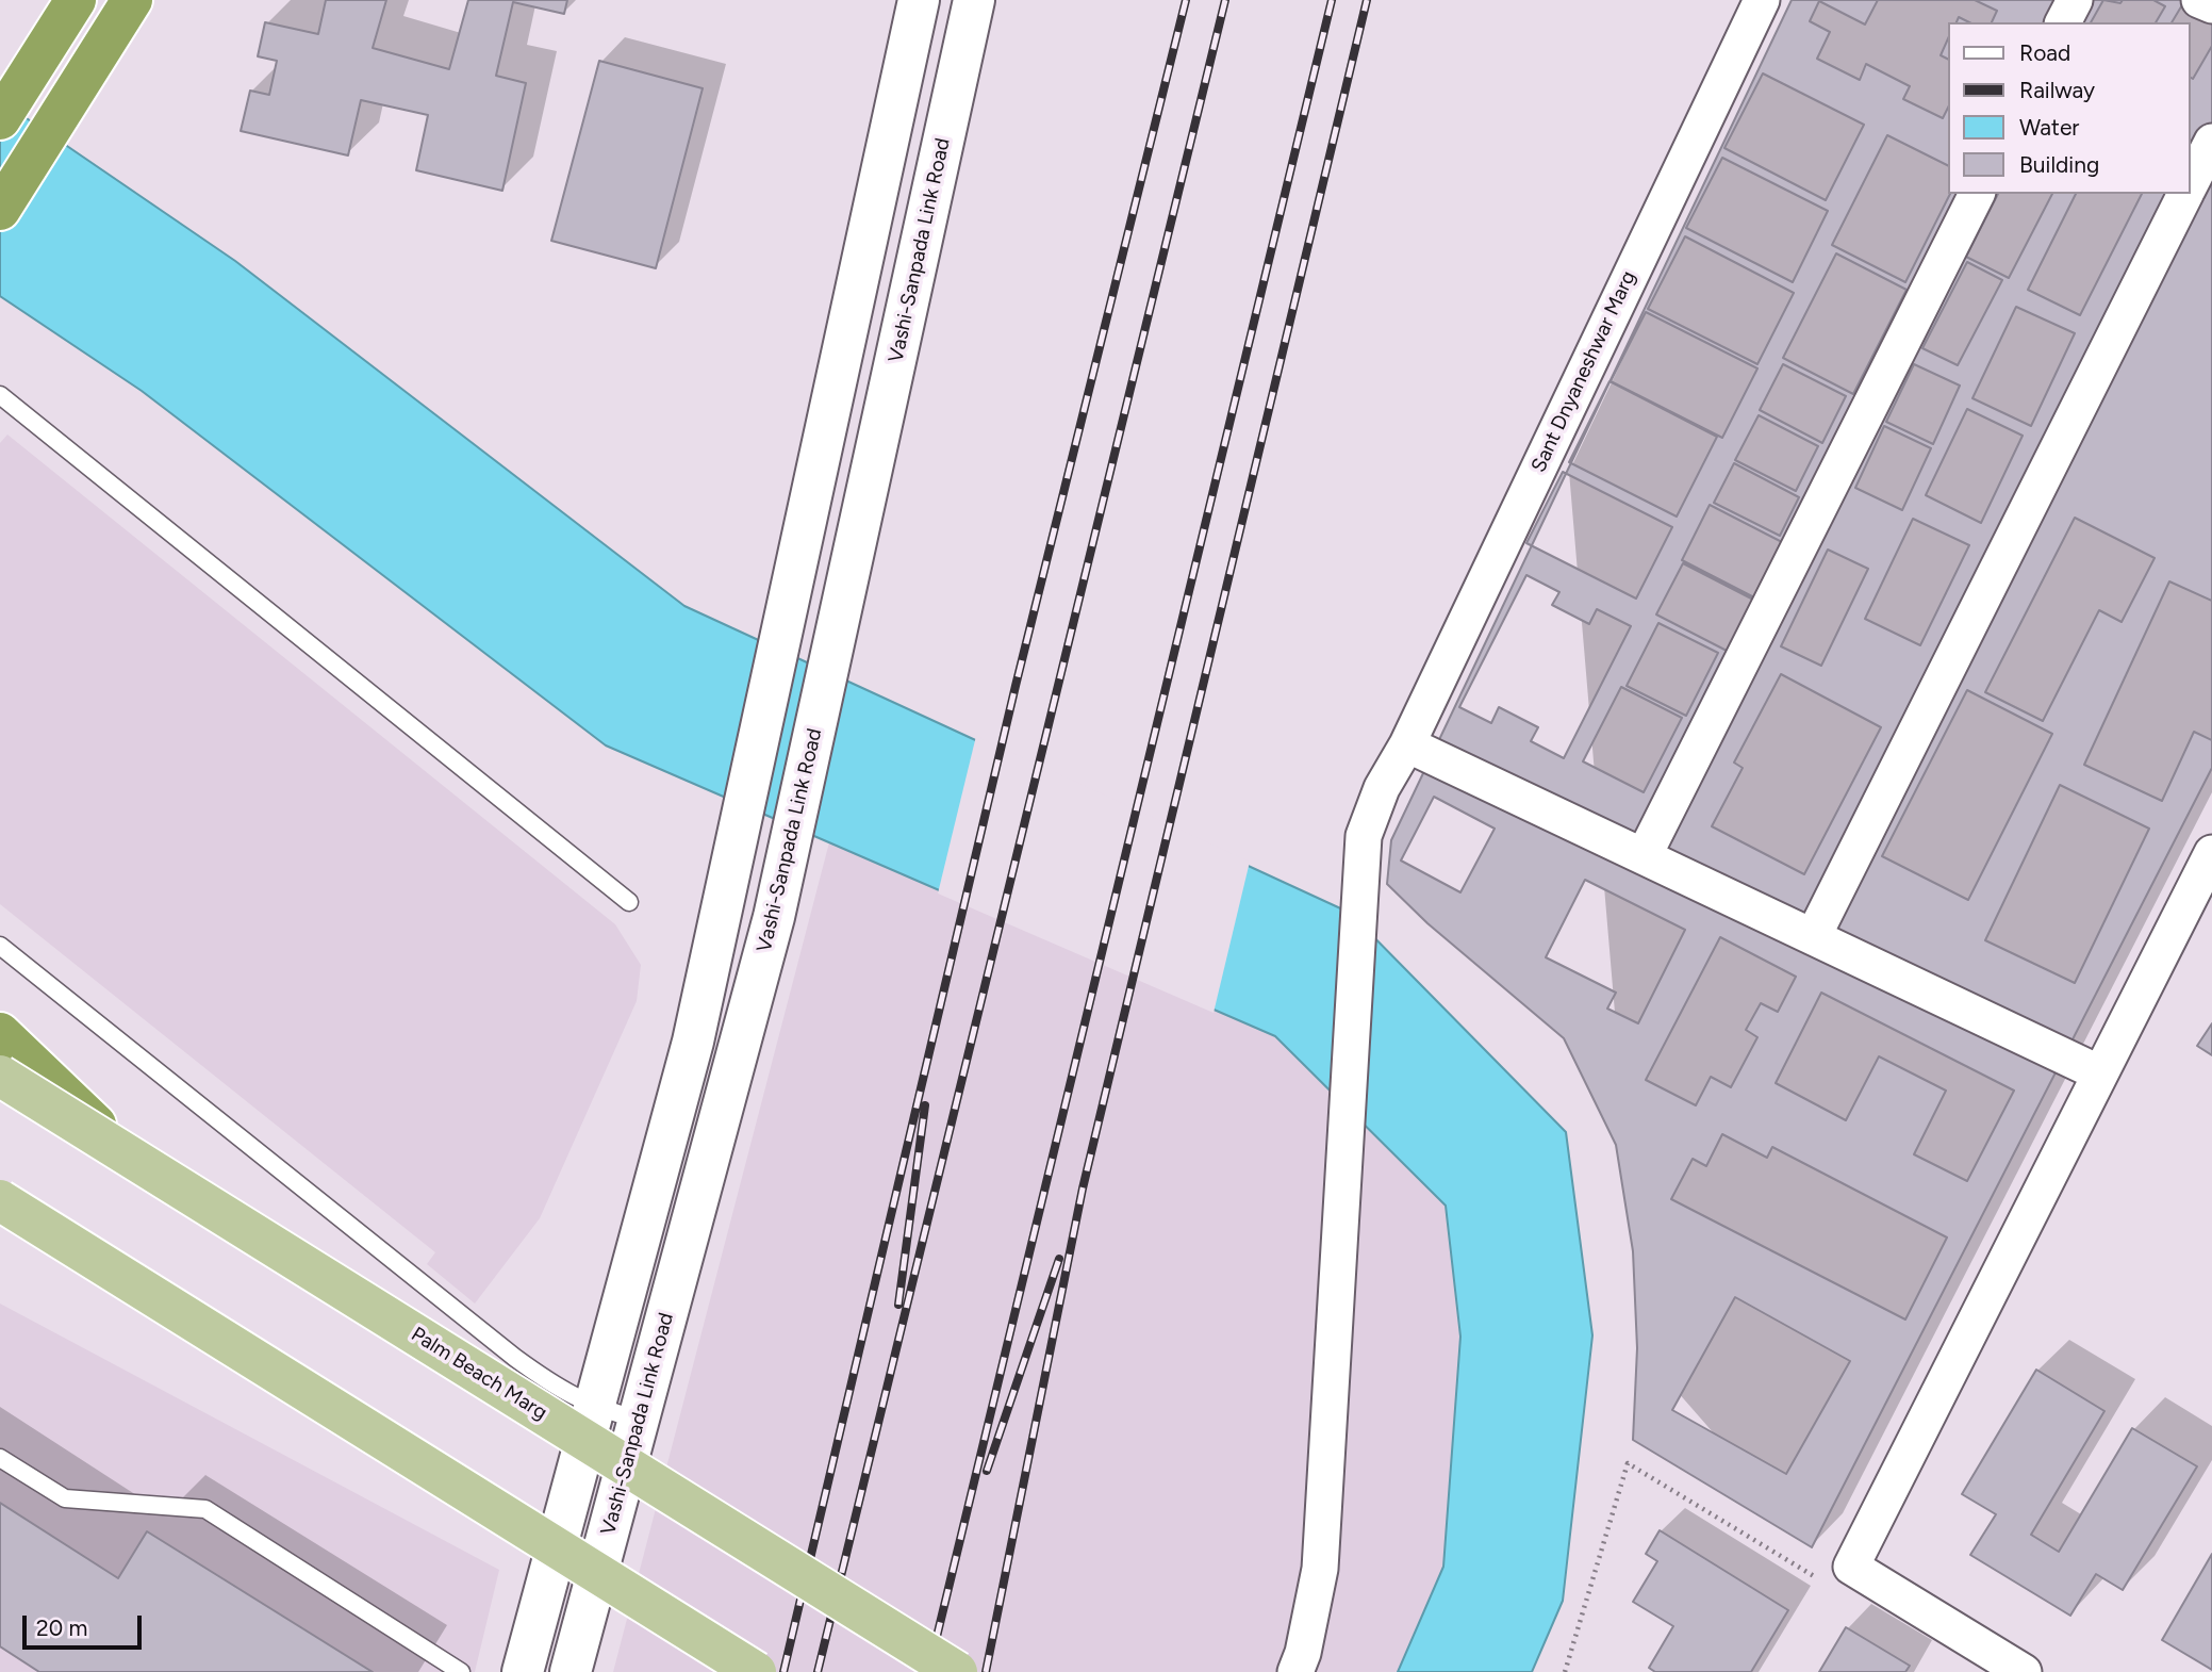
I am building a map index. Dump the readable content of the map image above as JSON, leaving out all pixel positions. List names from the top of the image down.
{
  "streets": {
    "main road": ["Vashi-Sanpada Link Road", "Palm Beach Marg"],
    "street": ["Sant Dnyaneshwar Marg"]
  },
  "legend": [
    "Road",
    "Railway",
    "Water",
    "Building"
  ],
  "scale_bar": "20 m"
}
